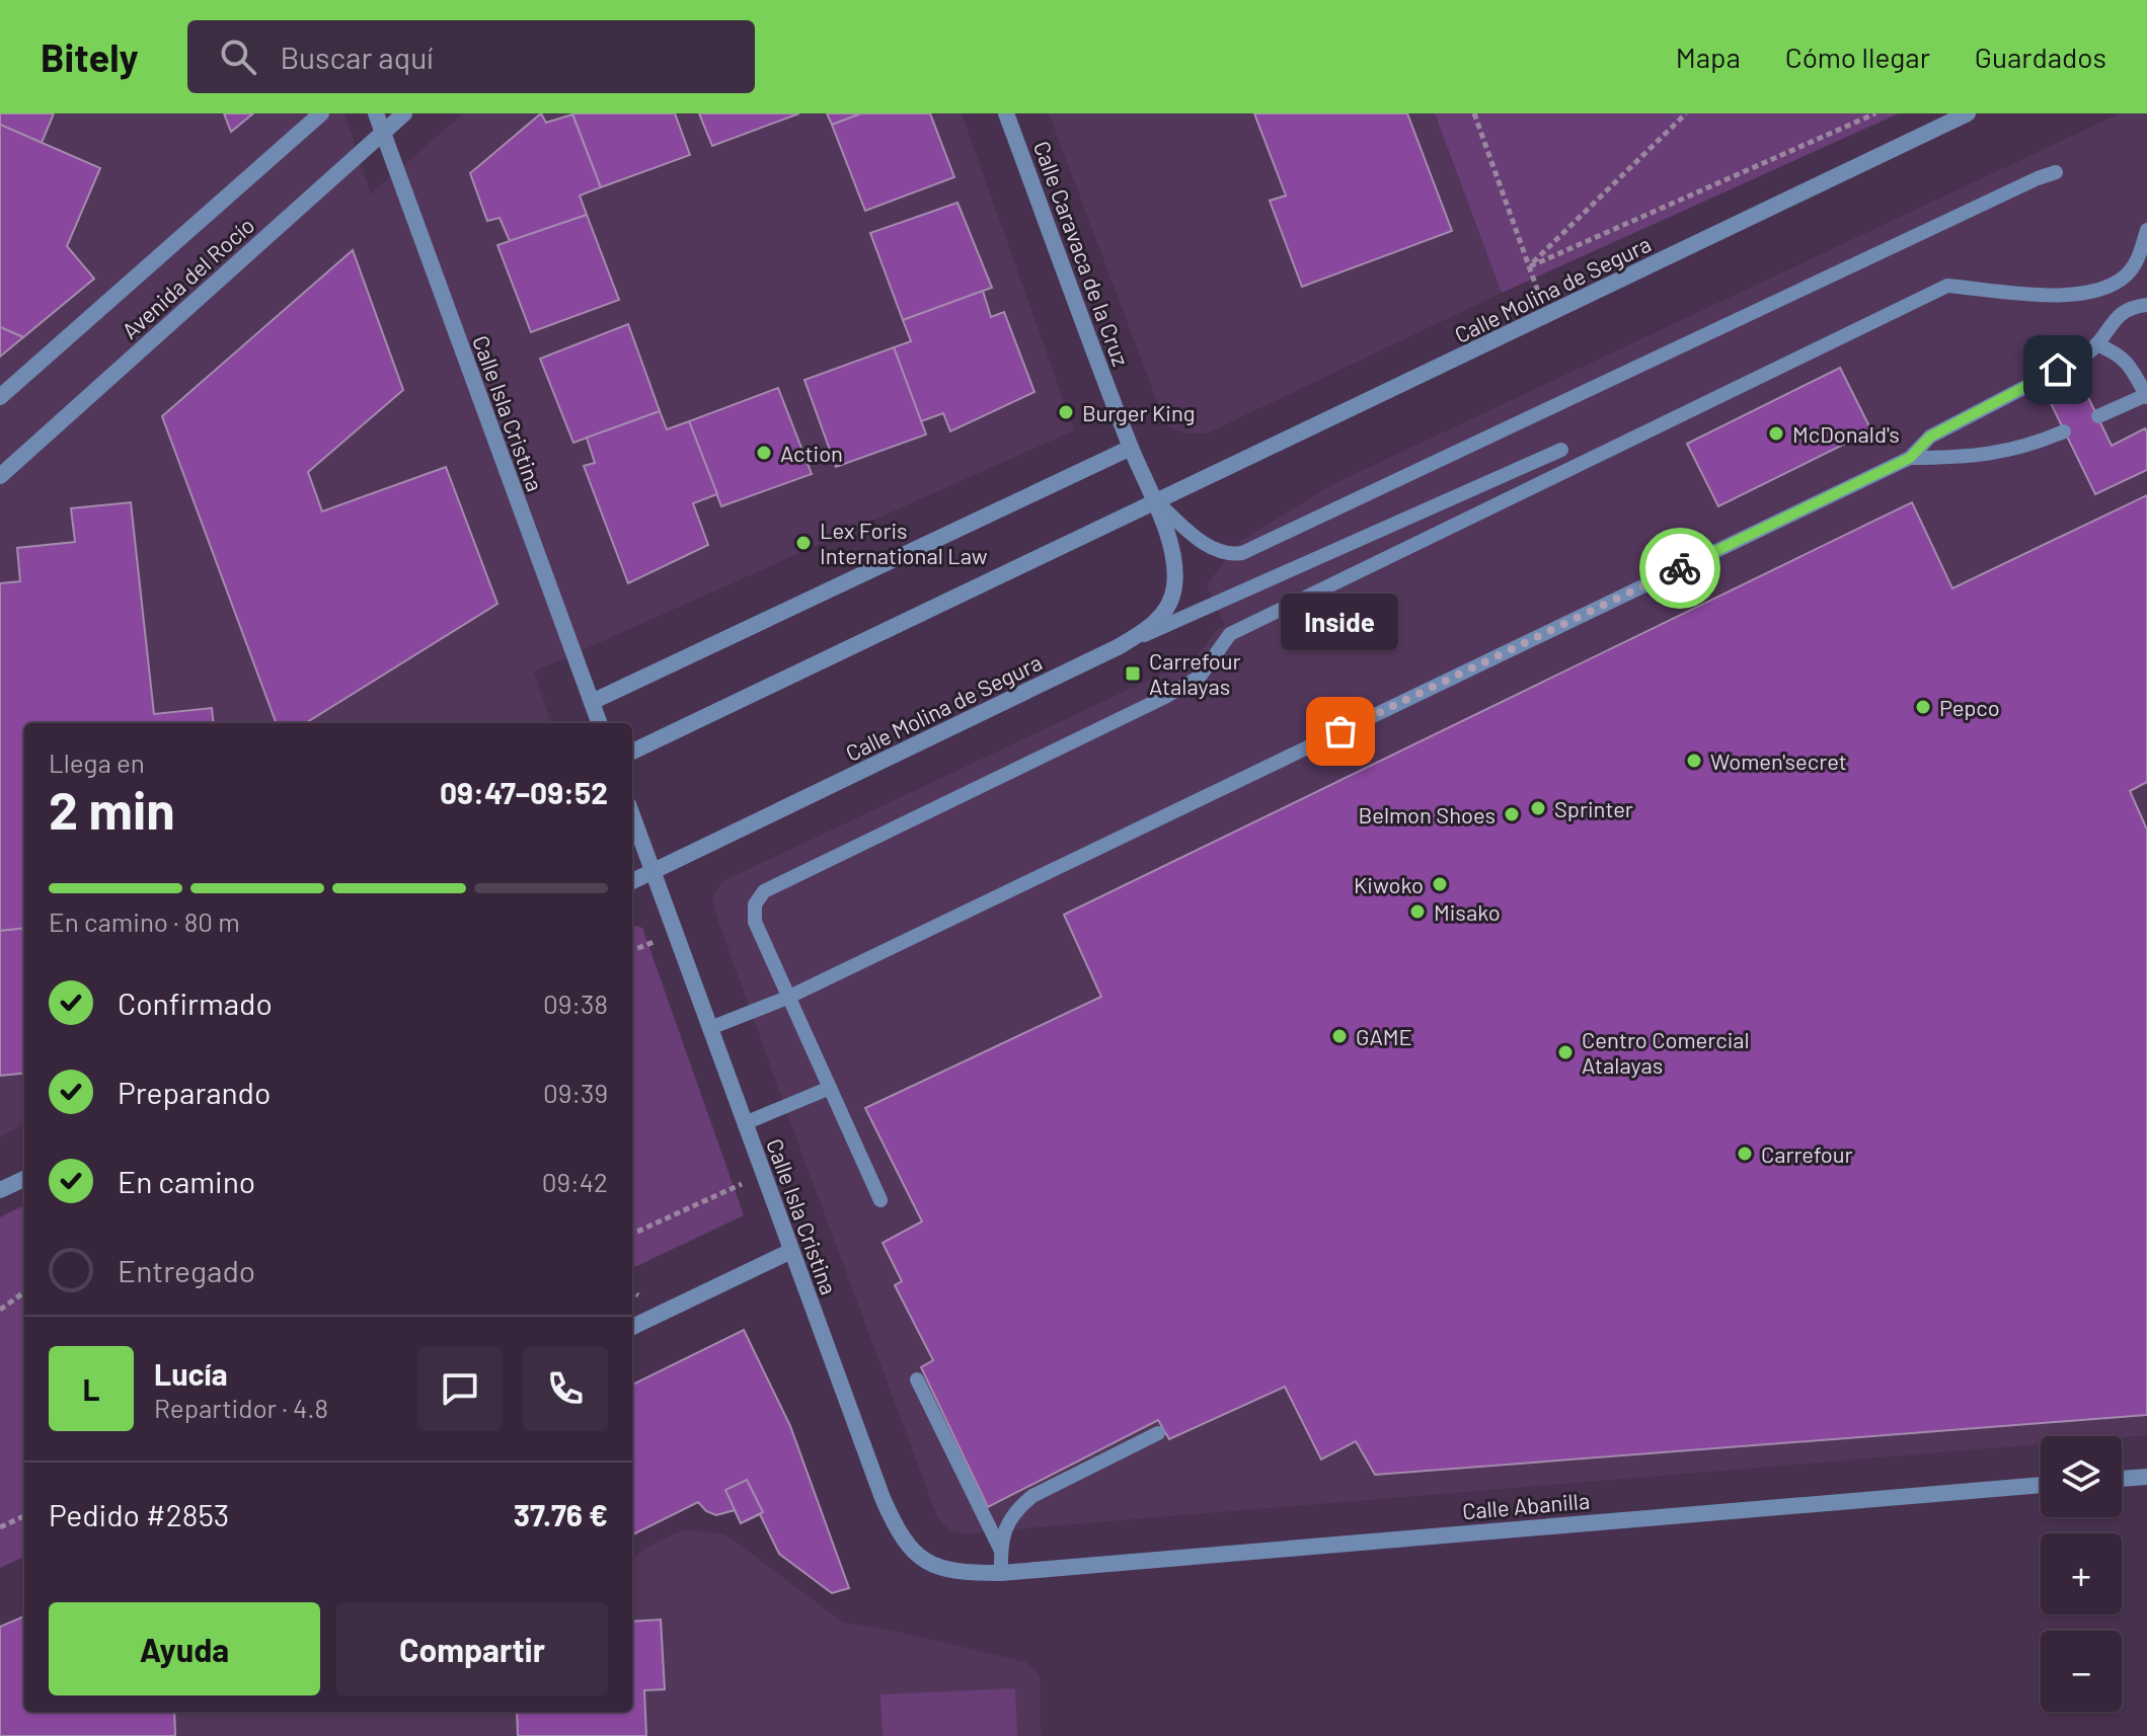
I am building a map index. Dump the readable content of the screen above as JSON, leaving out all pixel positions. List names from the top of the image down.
{
  "streets": {
    "street": [
      "Calle Caravaca de la Cruz",
      "Avenida del Rocío",
      "Calle Molina de Segura",
      "Calle Isla Cristina",
      "Calle Abanilla"
    ]
  },
  "crossings": [
    ["Calle Caravaca de la Cruz", "Calle Molina de Segura"],
    ["Avenida del Rocío", "Calle Isla Cristina"],
    ["Calle Molina de Segura", "Calle Isla Cristina"],
    ["Calle Isla Cristina", "Calle Abanilla"]
  ],
  "places": {
    "other": [
      "Burger King",
      "McDonald's",
      "Action",
      "Lex Foris International Law",
      "Pepco",
      "Inside",
      "Women'secret",
      "Sprinter",
      "Belmon Shoes",
      "Kiwoko",
      "Misako",
      "GAME",
      "Centro Comercial Atalayas",
      "Carrefour"
    ],
    "transit": ["Carrefour Atalayas"]
  },
  "page": {
    "header": "Bitely",
    "search": "Buscar aquí",
    "nav": ["Mapa", "Cómo llegar", "Guardados"],
    "bubble": "Inside",
    "heading": ["2 min", "Llega en", "09:47–09:52"],
    "panel": [
      "Lucía",
      "Repartidor · 4.8",
      "Pedido #2853",
      "37.76 €"
    ],
    "bar": "En camino · 80 m",
    "list": [
      ["Confirmado", "09:38"],
      ["Preparando", "09:39"],
      ["En camino", "09:42"],
      "Entregado"
    ],
    "round": "L",
    "map_buttons": ["+", "−"],
    "buttons": ["Ayuda", "Compartir"]
  }
}
